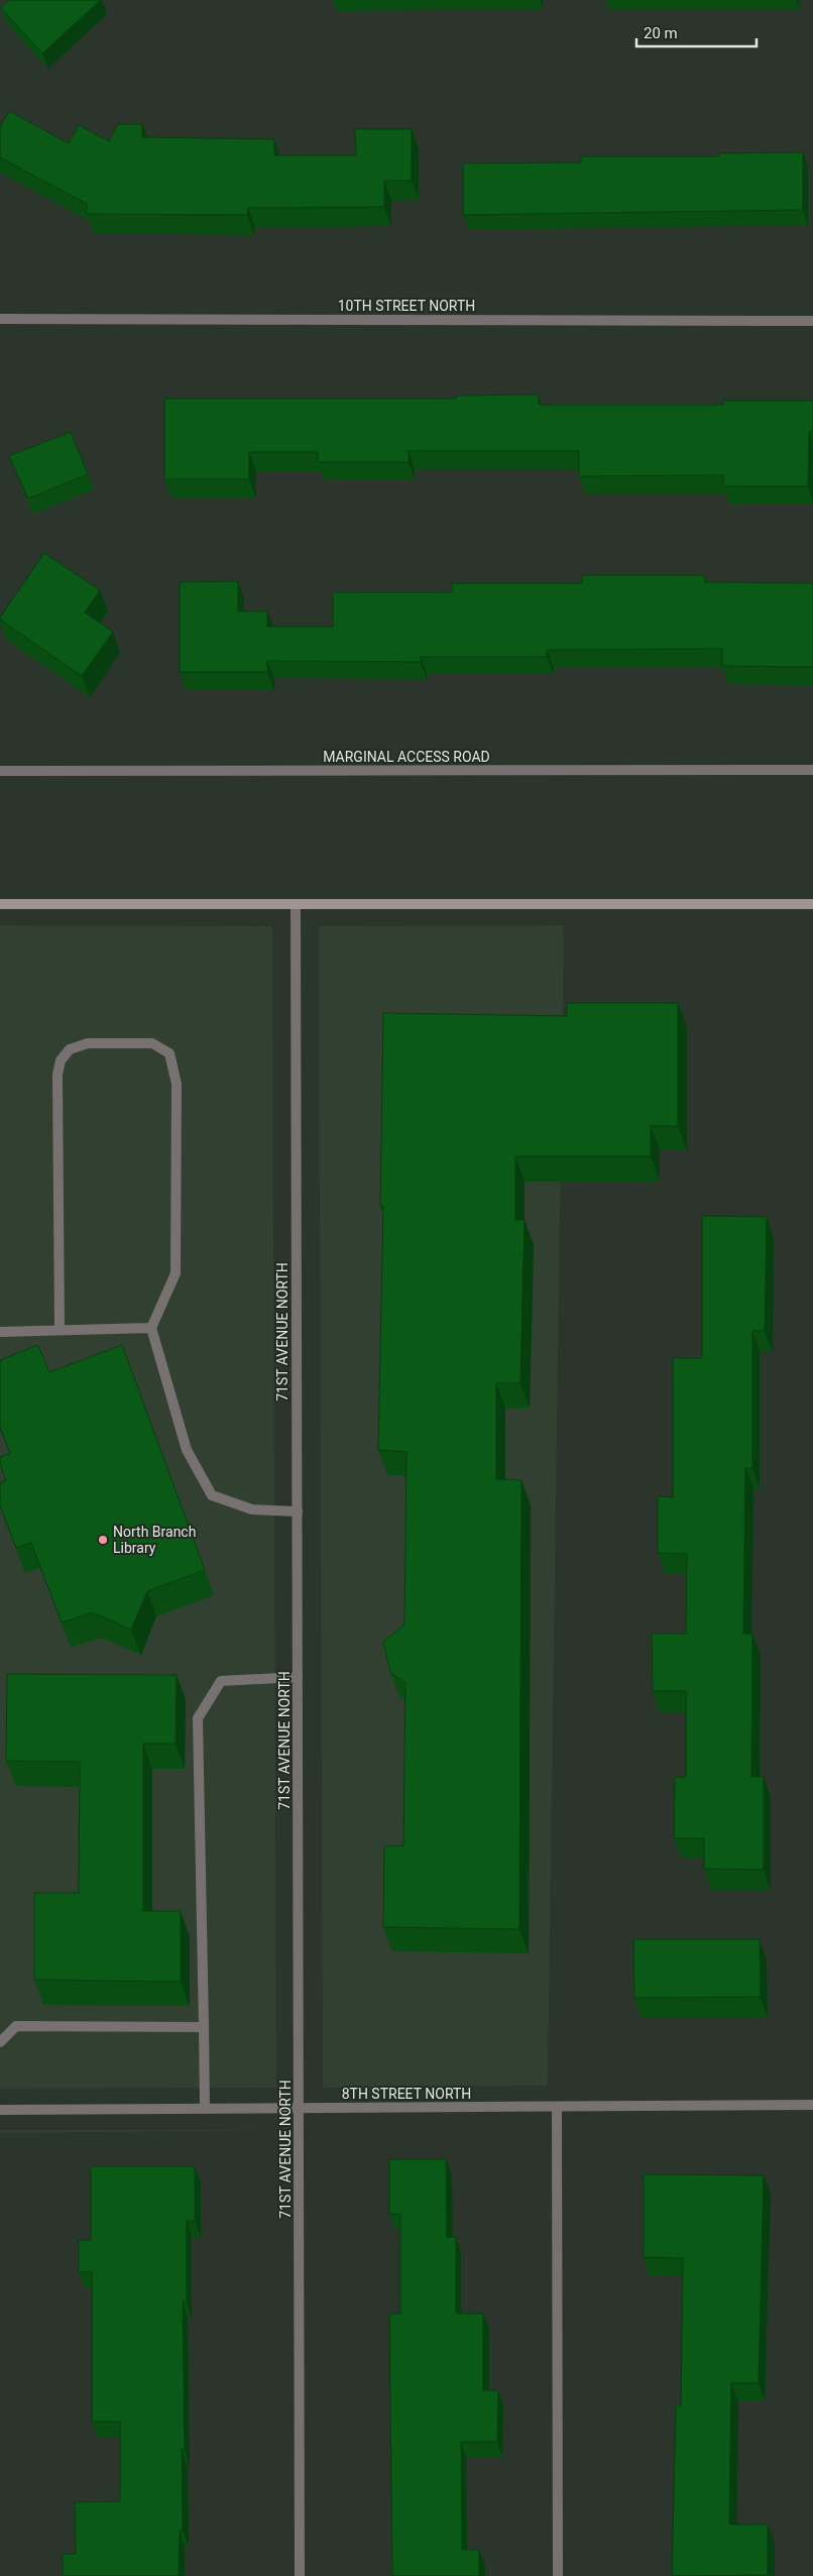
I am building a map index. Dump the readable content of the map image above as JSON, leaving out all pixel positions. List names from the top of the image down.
{
  "streets": {
    "street": [
      "10TH STREET NORTH",
      "MARGINAL ACCESS ROAD",
      "71ST AVENUE NORTH",
      "8TH STREET NORTH"
    ]
  },
  "crossings": [
    ["71ST AVENUE NORTH", "8TH STREET NORTH"]
  ],
  "places": ["North Branch Library"],
  "scale_bar": "20 m"
}
